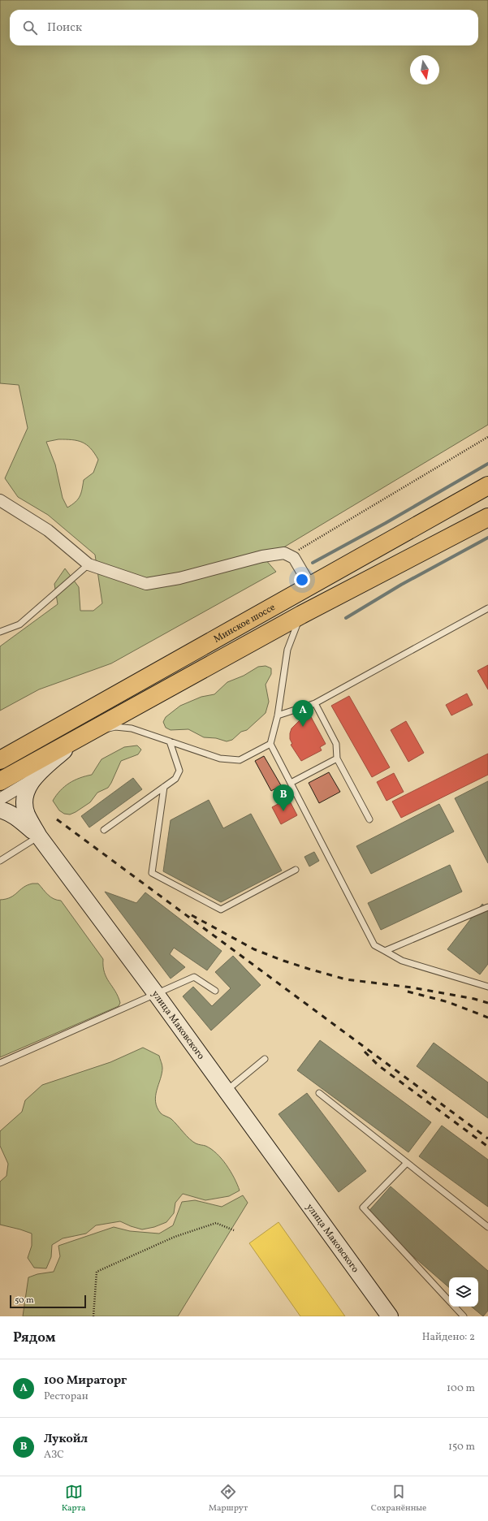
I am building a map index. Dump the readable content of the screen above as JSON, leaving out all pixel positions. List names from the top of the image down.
{
  "streets": {
    "highway": ["Минское шоссе"],
    "main road": ["улица Маковского"]
  },
  "crossings": [
    ["Минское шоссе", "улица Маковского"]
  ],
  "scale_bar": "50 m",
  "north": "bottom",
  "page": {
    "search": "Поиск",
    "pins": ["A", "B"],
    "scale": "50 m",
    "heading": ["Рядом", "Найдено: 2"],
    "list": [
      {
        "mark": "A",
        "name": "100 Мираторг",
        "note": "Ресторан",
        "value": "100 m"
      },
      {
        "mark": "B",
        "name": "Лукойл",
        "note": "АЗС",
        "value": "150 m"
      }
    ],
    "nav": ["Карта", "Маршрут", "Сохранённые"]
  }
}
